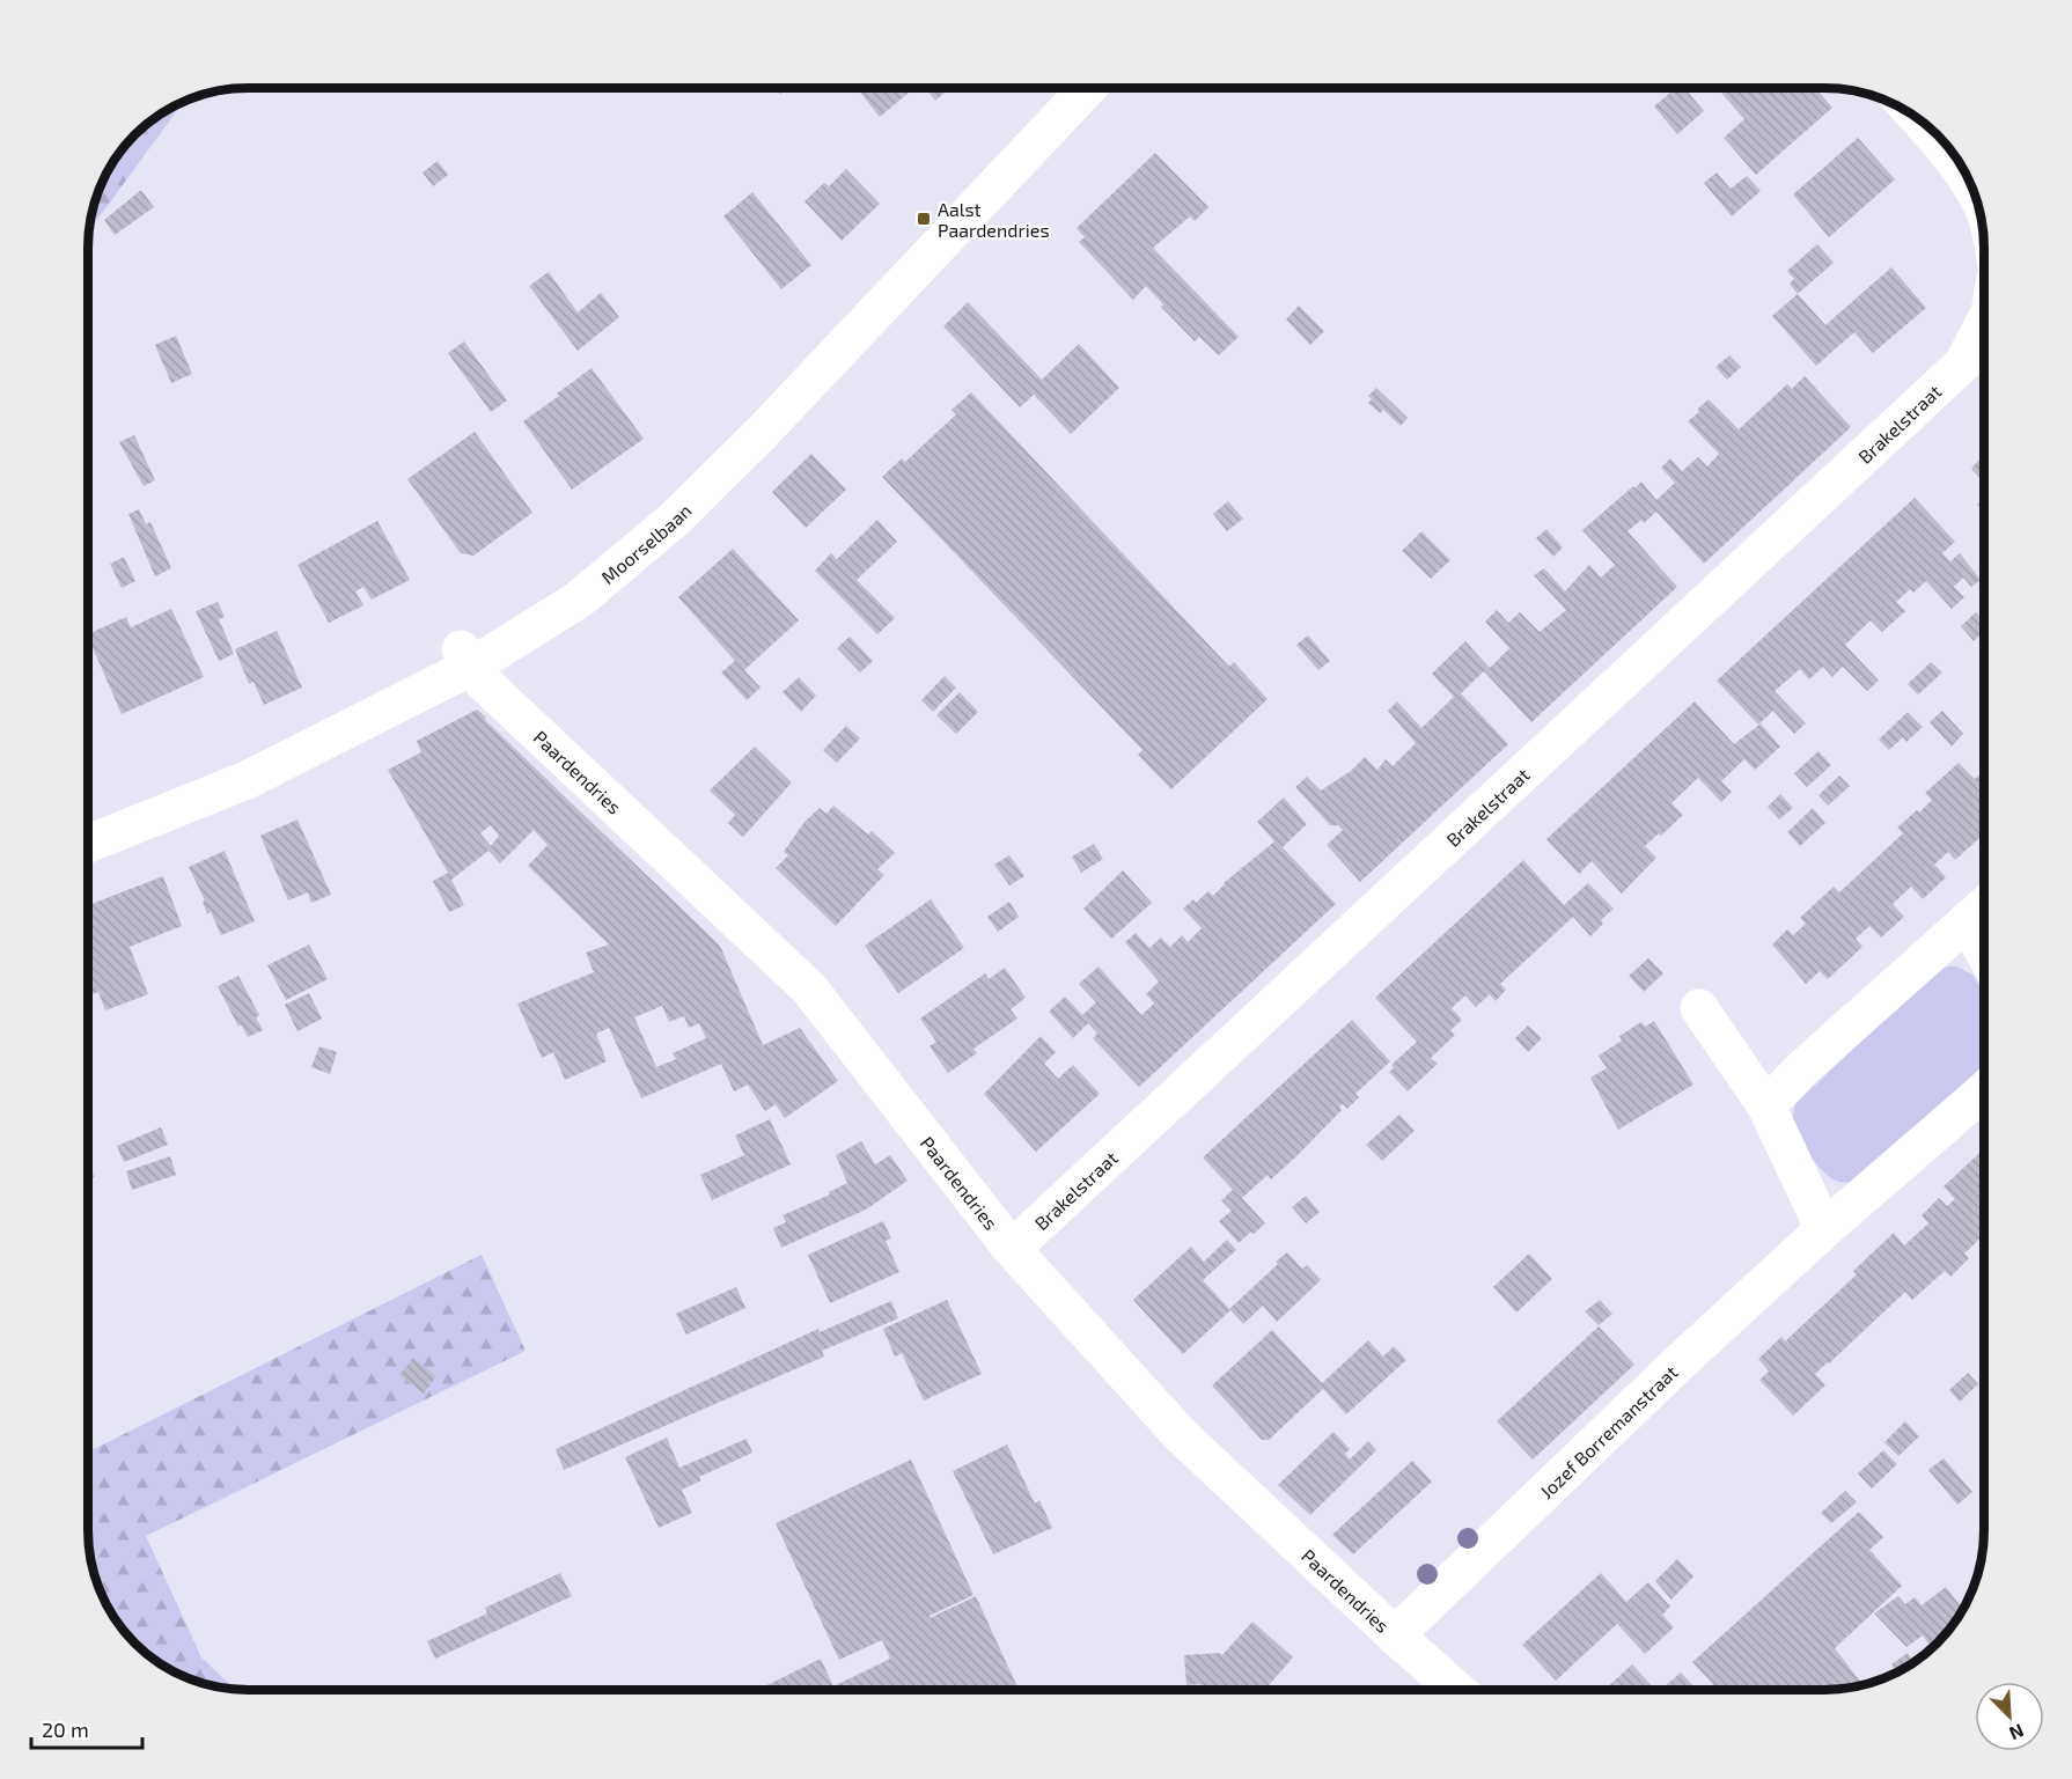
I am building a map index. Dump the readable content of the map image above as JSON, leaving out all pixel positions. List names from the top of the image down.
{
  "streets": {
    "street": [
      "Brakelstraat",
      "Moorselbaan",
      "Paardendries",
      "Jozef Borremanstraat"
    ]
  },
  "crossings": [
    ["Brakelstraat", "Paardendries"],
    ["Moorselbaan", "Paardendries"],
    ["Paardendries", "Jozef Borremanstraat"]
  ],
  "places": {
    "transit": ["Aalst Paardendries"]
  },
  "scale_bar": "20 m",
  "north": "bottom right"
}
